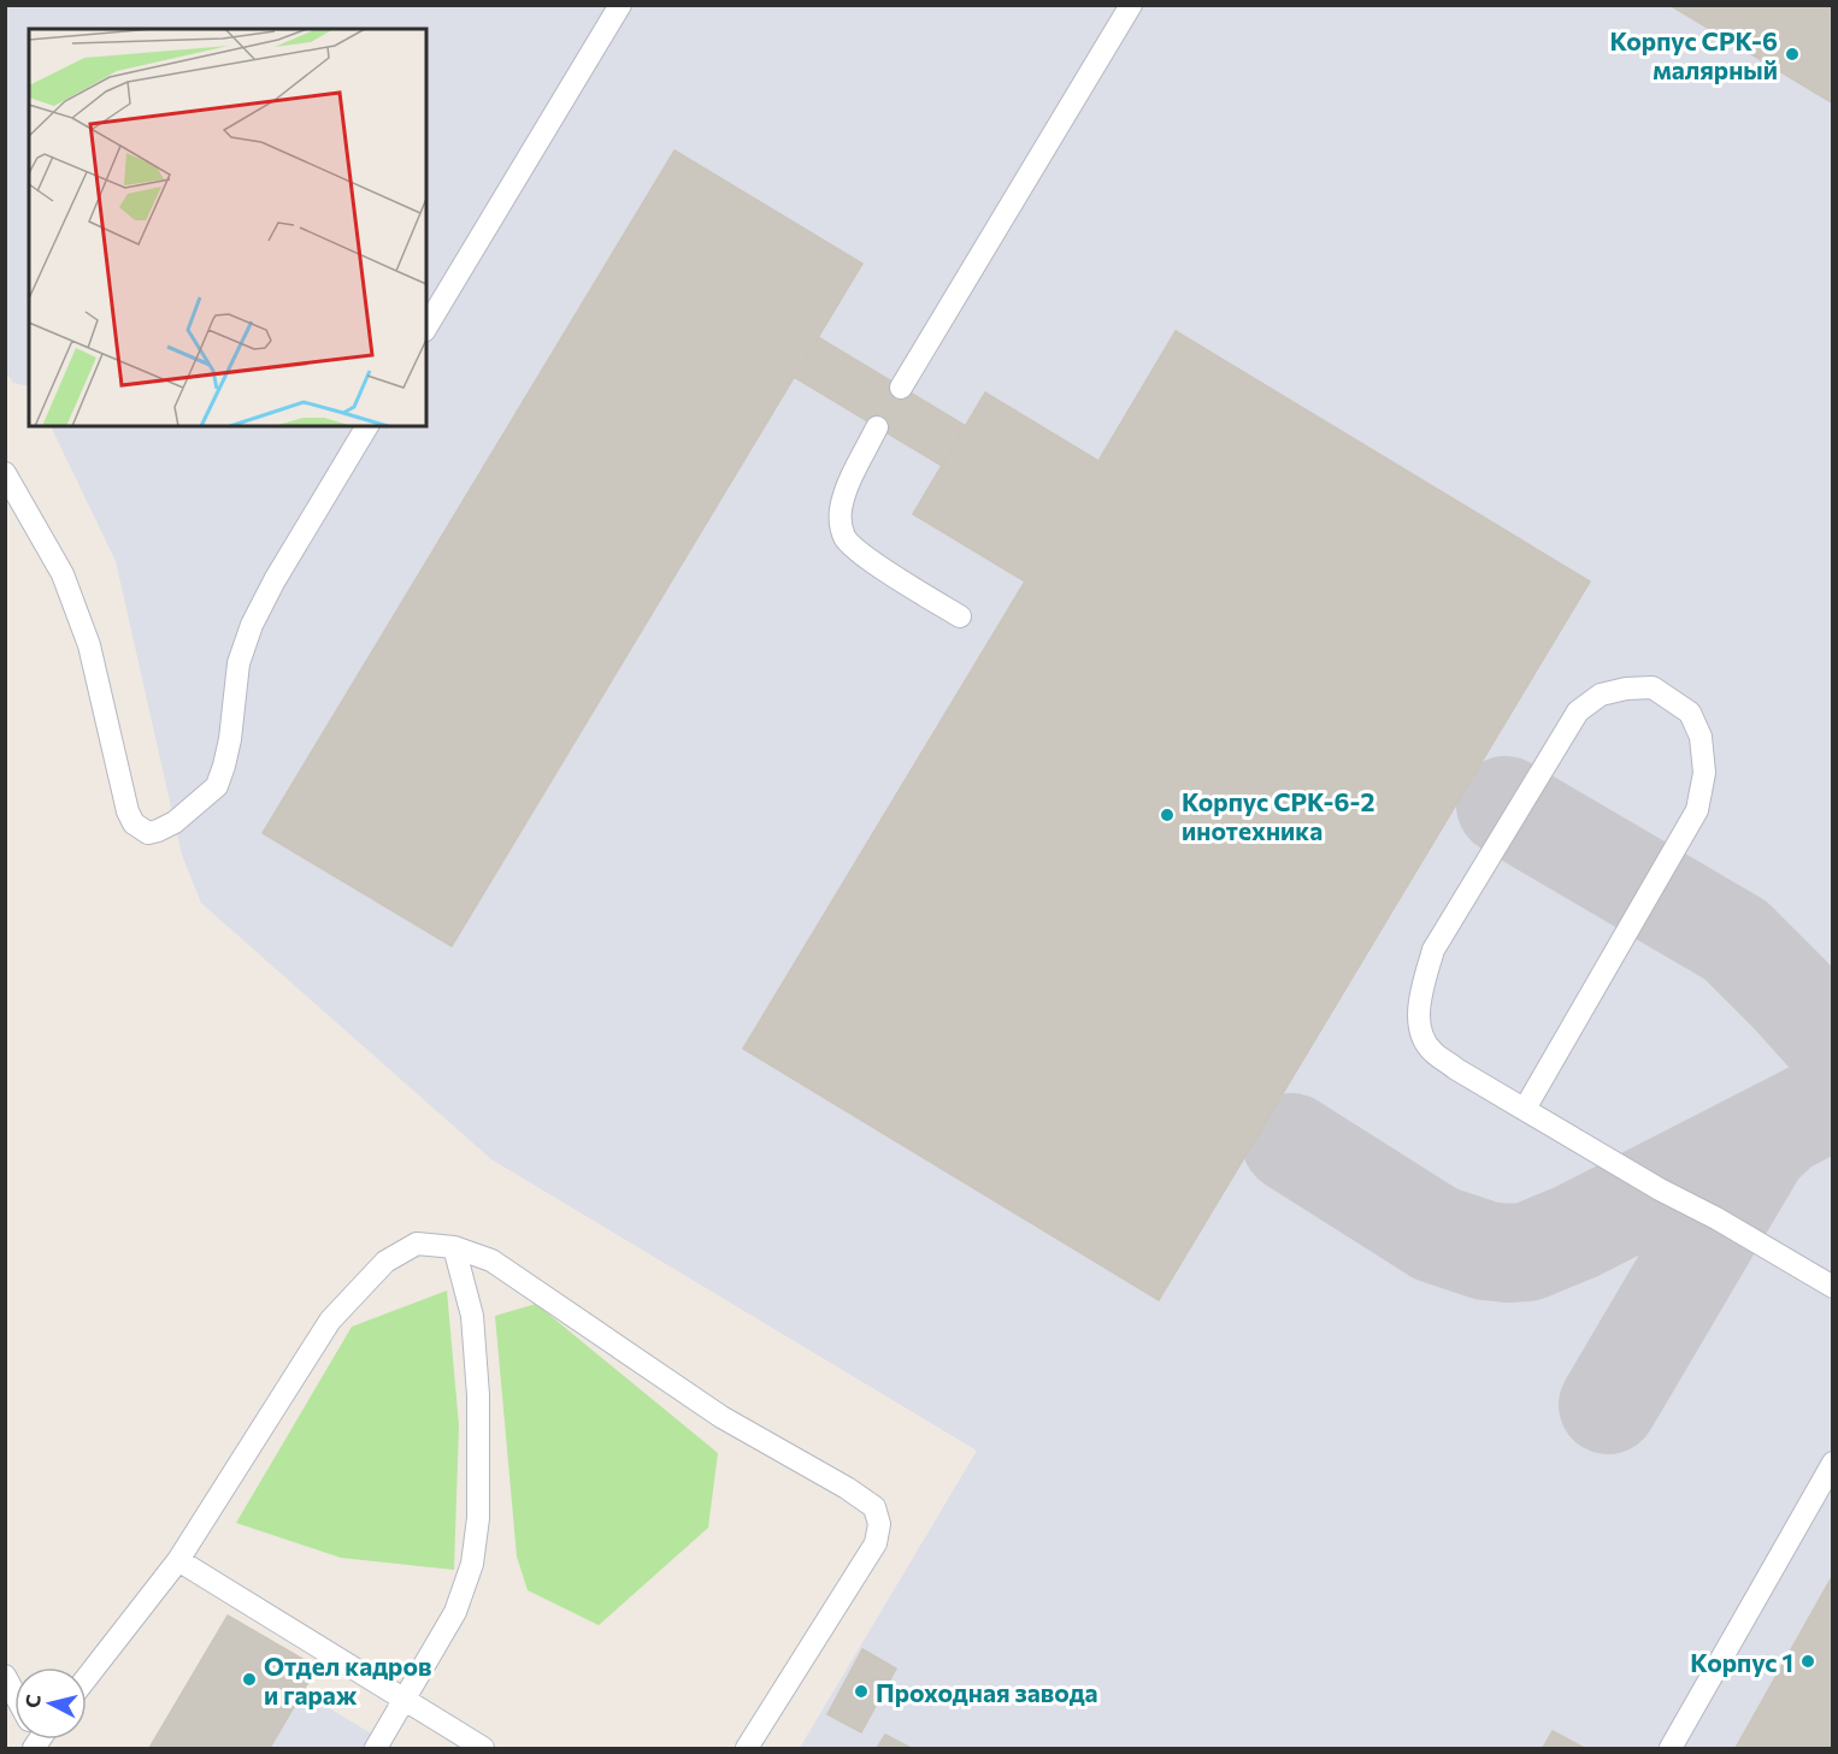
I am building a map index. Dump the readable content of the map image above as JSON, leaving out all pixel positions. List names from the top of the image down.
{
  "places": [
    "Корпус СРК-6 малярный",
    "Корпус СРК-6-2 инотехника",
    "Корпус 1",
    "Отдел кадров и гараж",
    "Проходная завода"
  ],
  "north": "left"
}
